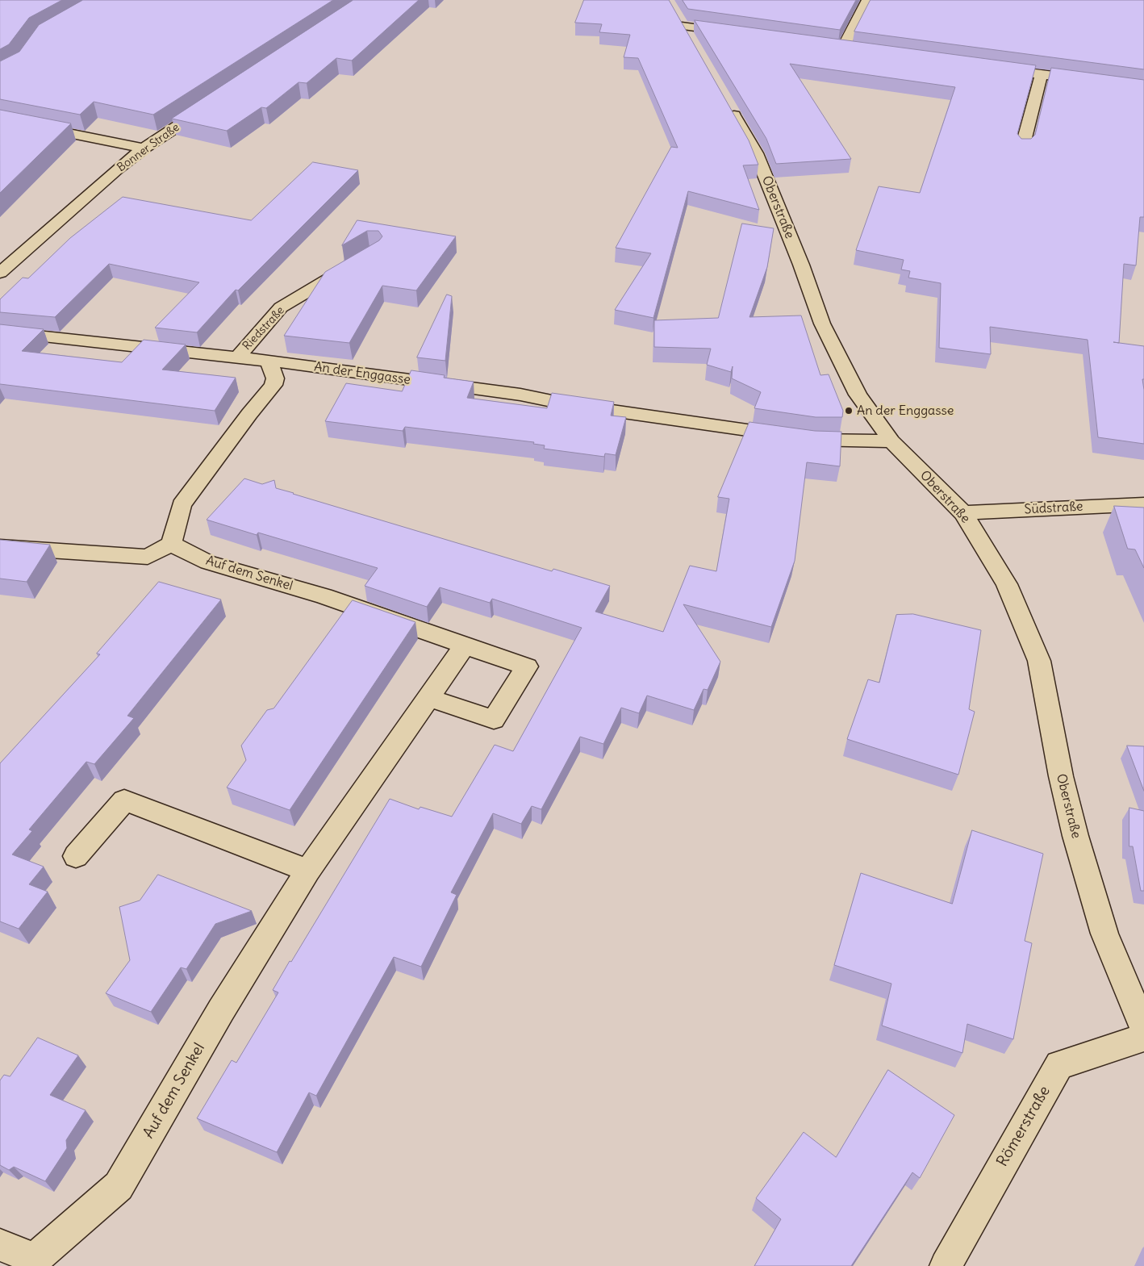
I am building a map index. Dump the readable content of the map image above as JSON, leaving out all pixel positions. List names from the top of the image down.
{
  "streets": {
    "street": [
      "Bonner Straße",
      "Oberstraße",
      "Riedstraße",
      "An der Enggasse",
      "Südstraße",
      "Auf dem Senkel",
      "Römerstraße"
    ]
  },
  "crossings": [
    ["Oberstraße", "An der Enggasse"],
    ["Oberstraße", "Südstraße"],
    ["Riedstraße", "An der Enggasse"]
  ],
  "places": ["An der Enggasse"]
}
